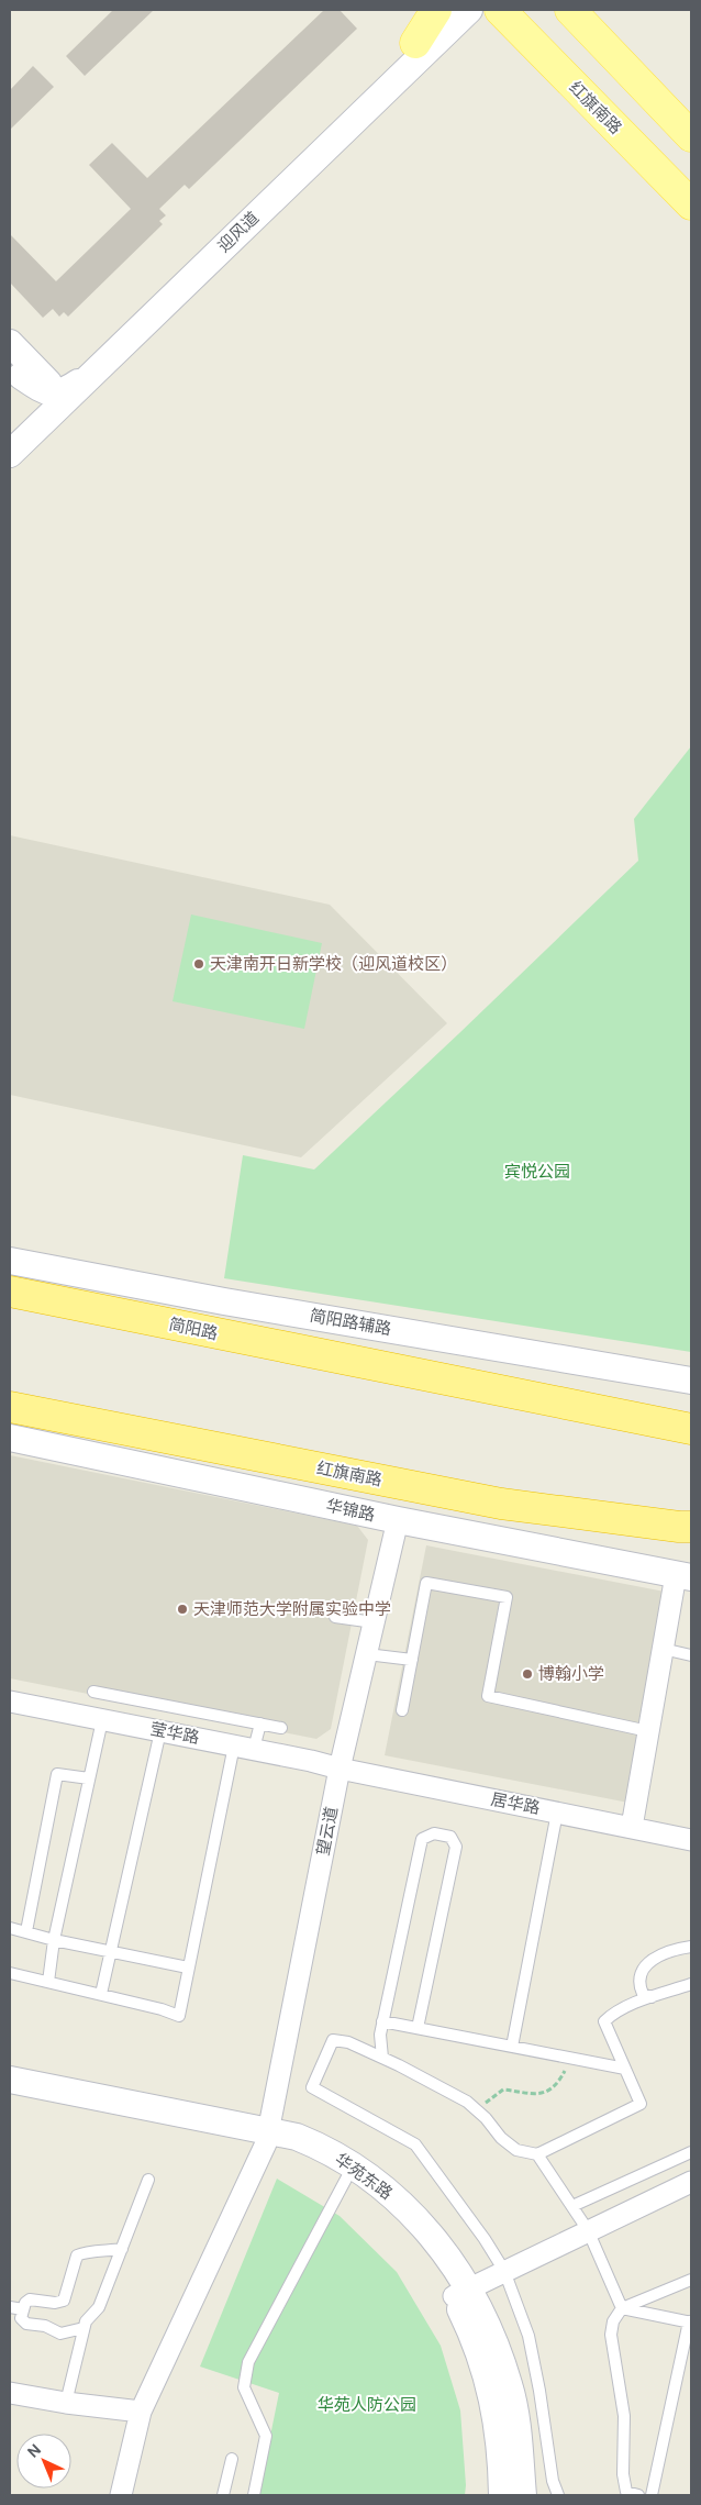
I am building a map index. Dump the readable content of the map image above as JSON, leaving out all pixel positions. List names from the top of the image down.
{
  "streets": {
    "highway": ["红旗南路", "简阳路"],
    "street": [
      "迎风道",
      "简阳路辅路",
      "华锦路",
      "莹华路",
      "居华路",
      "望云道",
      "华苑东路"
    ]
  },
  "crossings": [
    ["华锦路", "望云道"],
    ["莹华路", "居华路"],
    ["莹华路", "望云道"],
    ["居华路", "望云道"],
    ["望云道", "华苑东路"]
  ],
  "parks": ["宾悦公园", "华苑人防公园"],
  "places": ["天津南开日新学校（迎风道校区）", "天津师范大学附属实验中学", "博翰小学"],
  "north": "top left"
}
